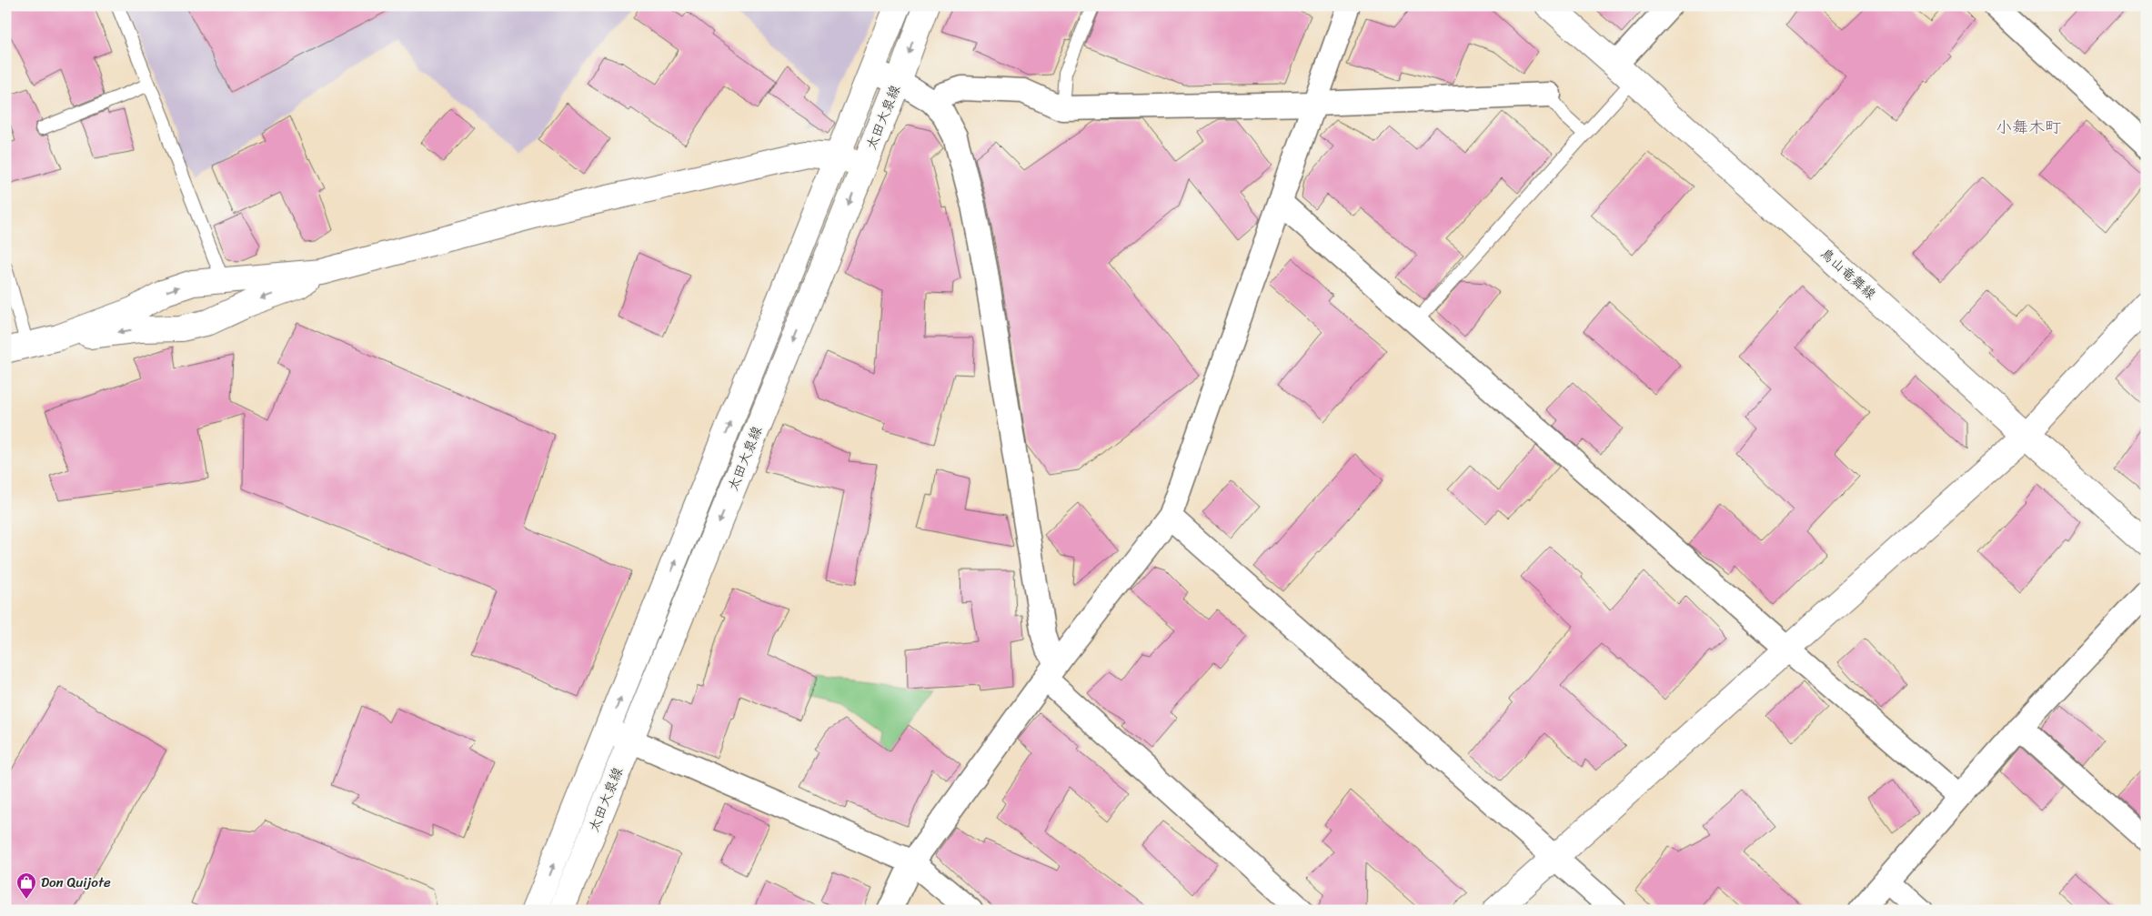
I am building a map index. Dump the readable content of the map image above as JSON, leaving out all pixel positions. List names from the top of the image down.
{
  "streets": {
    "main road": ["太田大泉線", "鳥山竜舞線"]
  },
  "districts": ["小舞木町"],
  "places": {
    "shop": ["Don Quijote"]
  }
}
